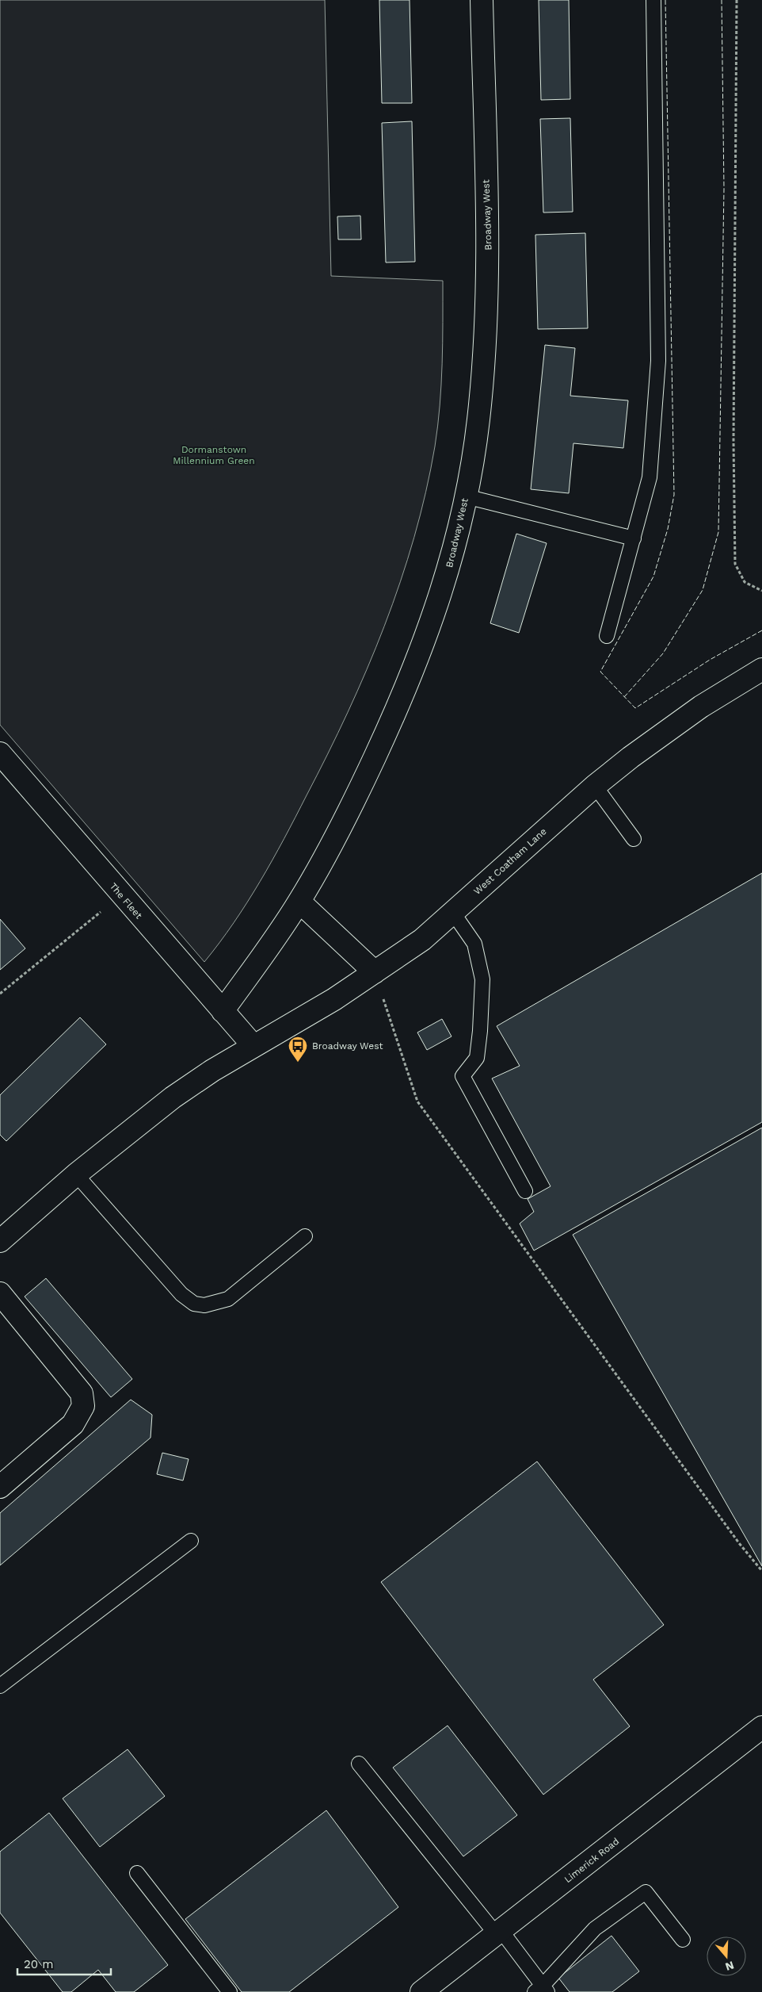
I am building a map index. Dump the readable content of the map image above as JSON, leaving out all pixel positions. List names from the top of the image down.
{
  "streets": {
    "street": [
      "Broadway West",
      "West Coatham Lane",
      "The Fleet",
      "Limerick Road"
    ]
  },
  "crossings": [
    ["Broadway West", "The Fleet"],
    ["West Coatham Lane", "The Fleet"]
  ],
  "parks": ["Dormanstown Millennium Green"],
  "places": {
    "bus stop": ["Broadway West"]
  },
  "scale_bar": "20 m",
  "north": "bottom"
}
